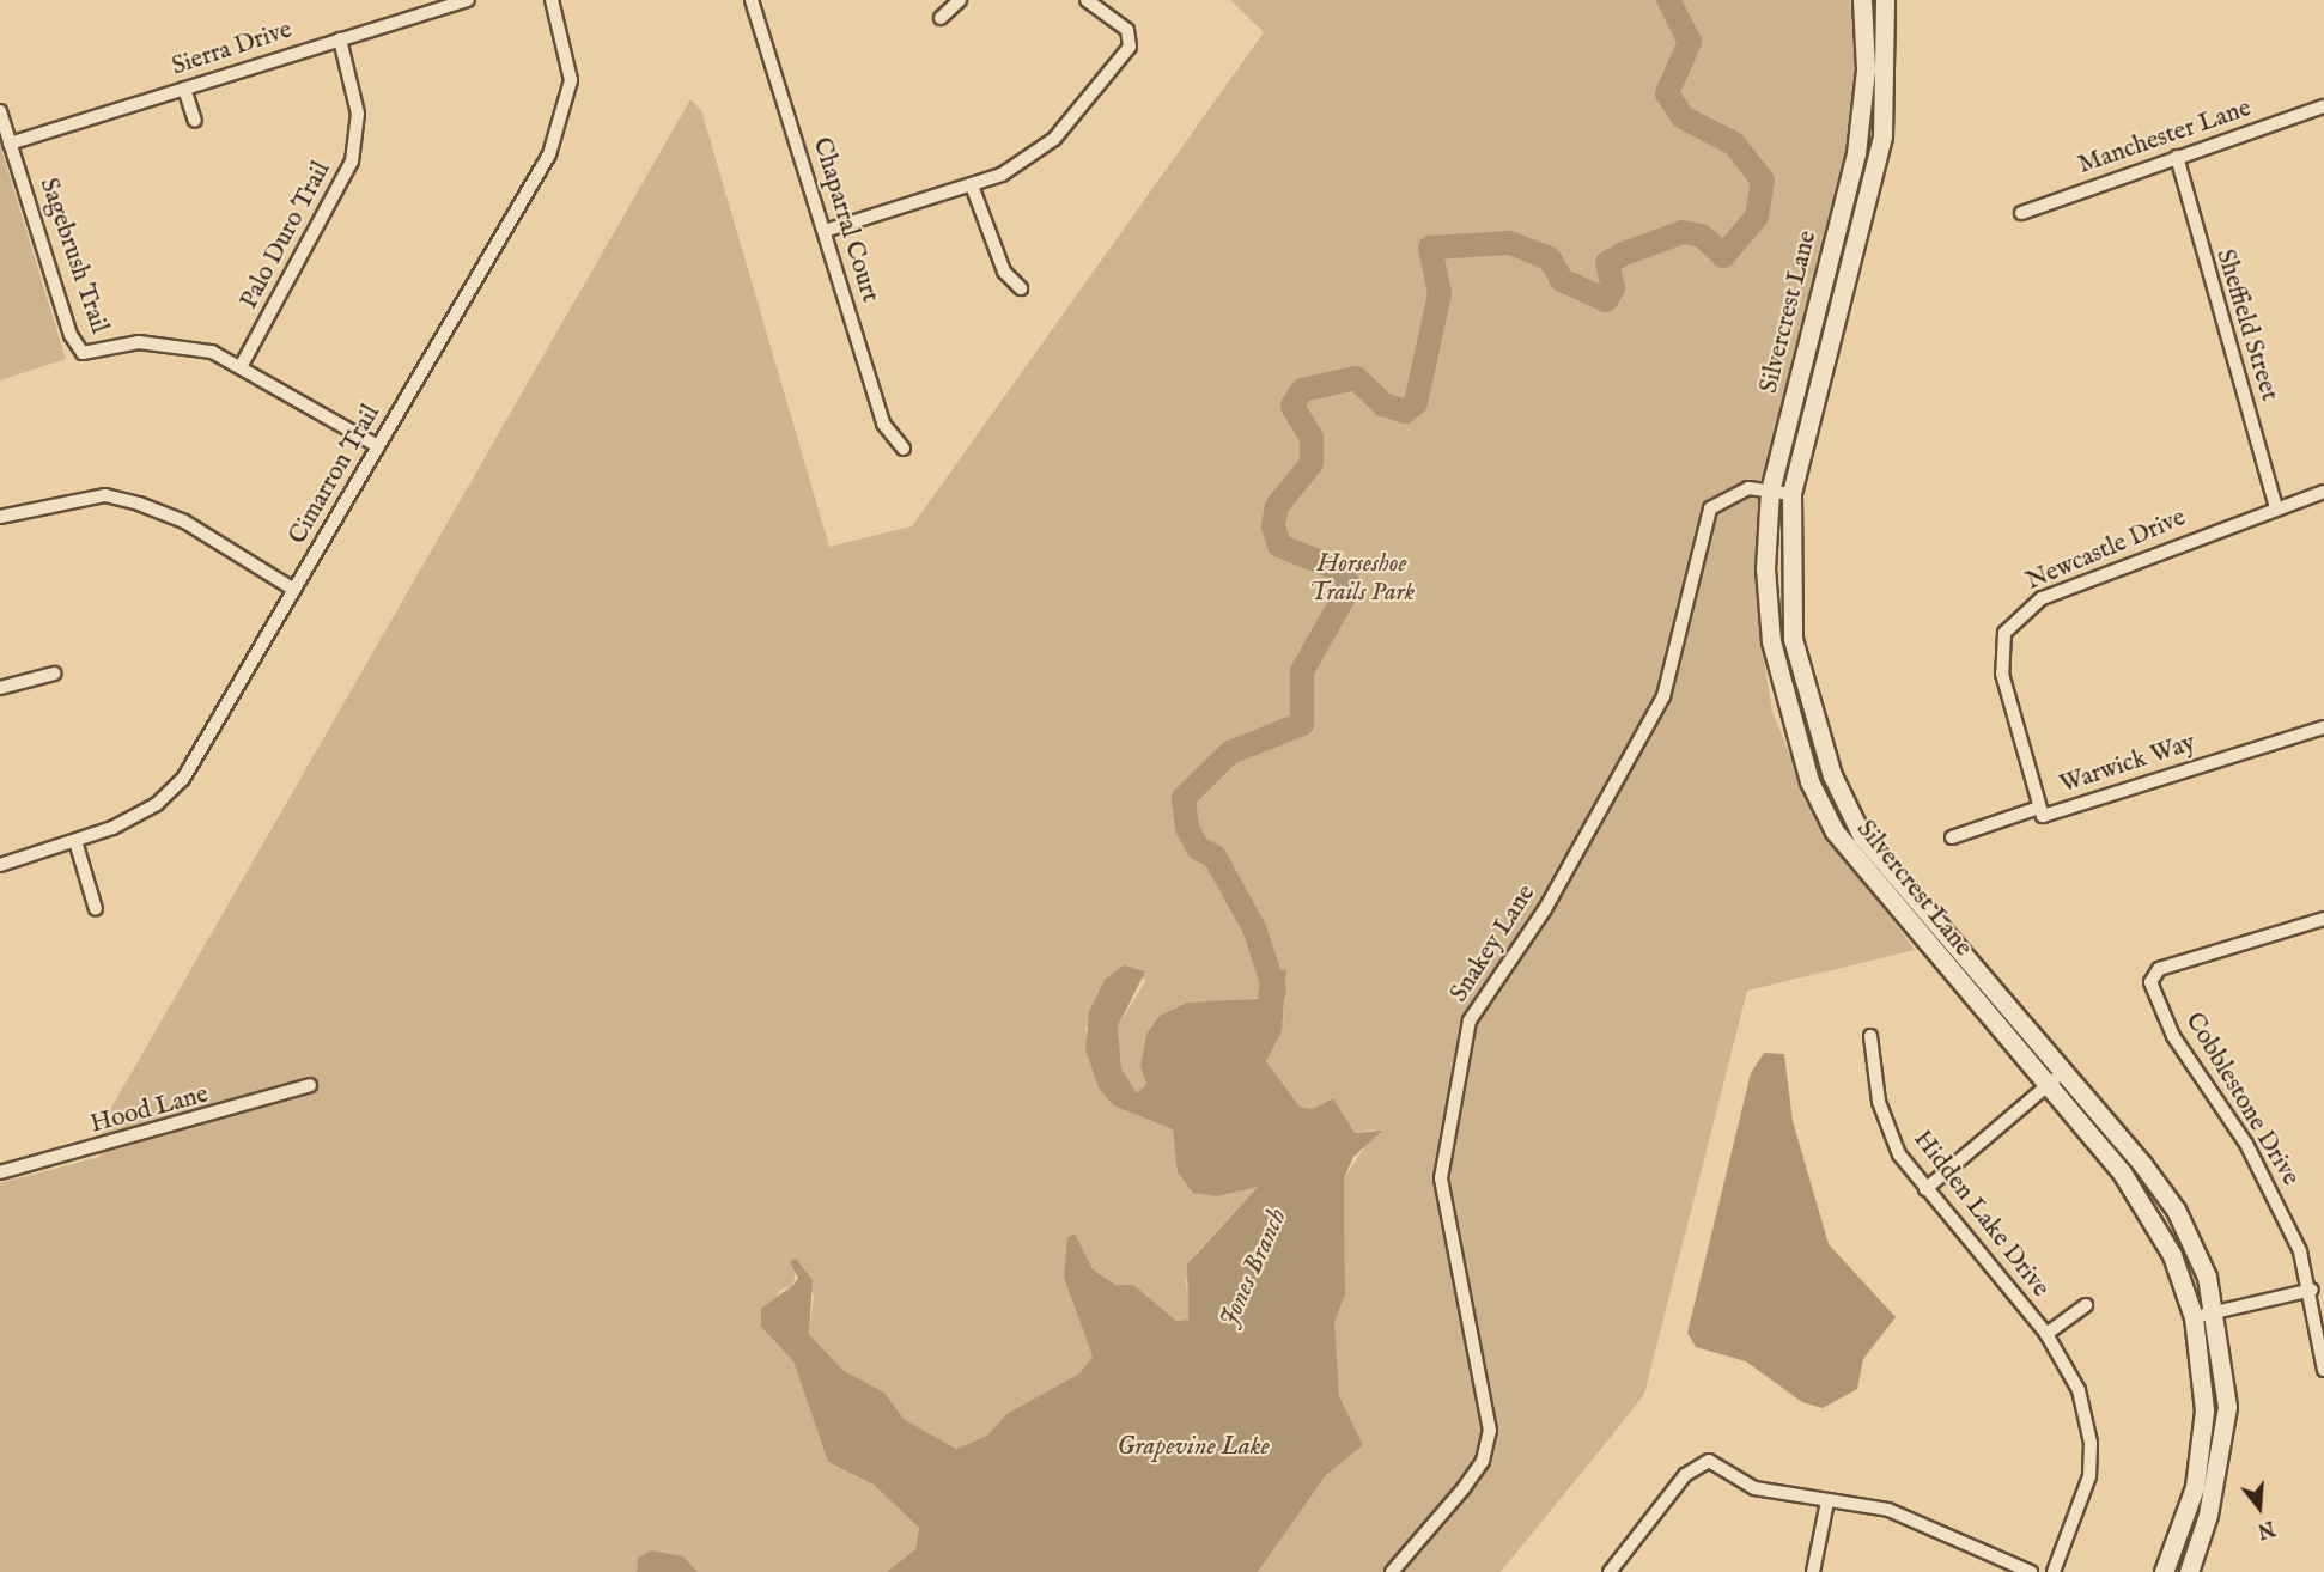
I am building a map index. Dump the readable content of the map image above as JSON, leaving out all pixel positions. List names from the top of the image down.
{
  "streets": {
    "street": [
      "Sierra Drive",
      "Manchester Lane",
      "Chaparral Court",
      "Palo Duro Trail",
      "Sagebrush Trail",
      "Silvercrest Lane",
      "Sheffield Street",
      "Cimarron Trail",
      "Newcastle Drive",
      "Warwick Way",
      "Snakey Lane",
      "Cobblestone Drive",
      "Hood Lane",
      "Hidden Lake Drive"
    ]
  },
  "crossings": [
    ["Sierra Drive", "Palo Duro Trail"],
    ["Sierra Drive", "Sagebrush Trail"],
    ["Manchester Lane", "Sheffield Street"],
    ["Palo Duro Trail", "Sagebrush Trail"],
    ["Sagebrush Trail", "Cimarron Trail"],
    ["Silvercrest Lane", "Snakey Lane"],
    ["Sheffield Street", "Newcastle Drive"],
    ["Newcastle Drive", "Warwick Way"]
  ],
  "water": ["Jones Branch", "Grapevine Lake"],
  "parks": ["Horseshoe Trails Park"],
  "north": "bottom"
}
